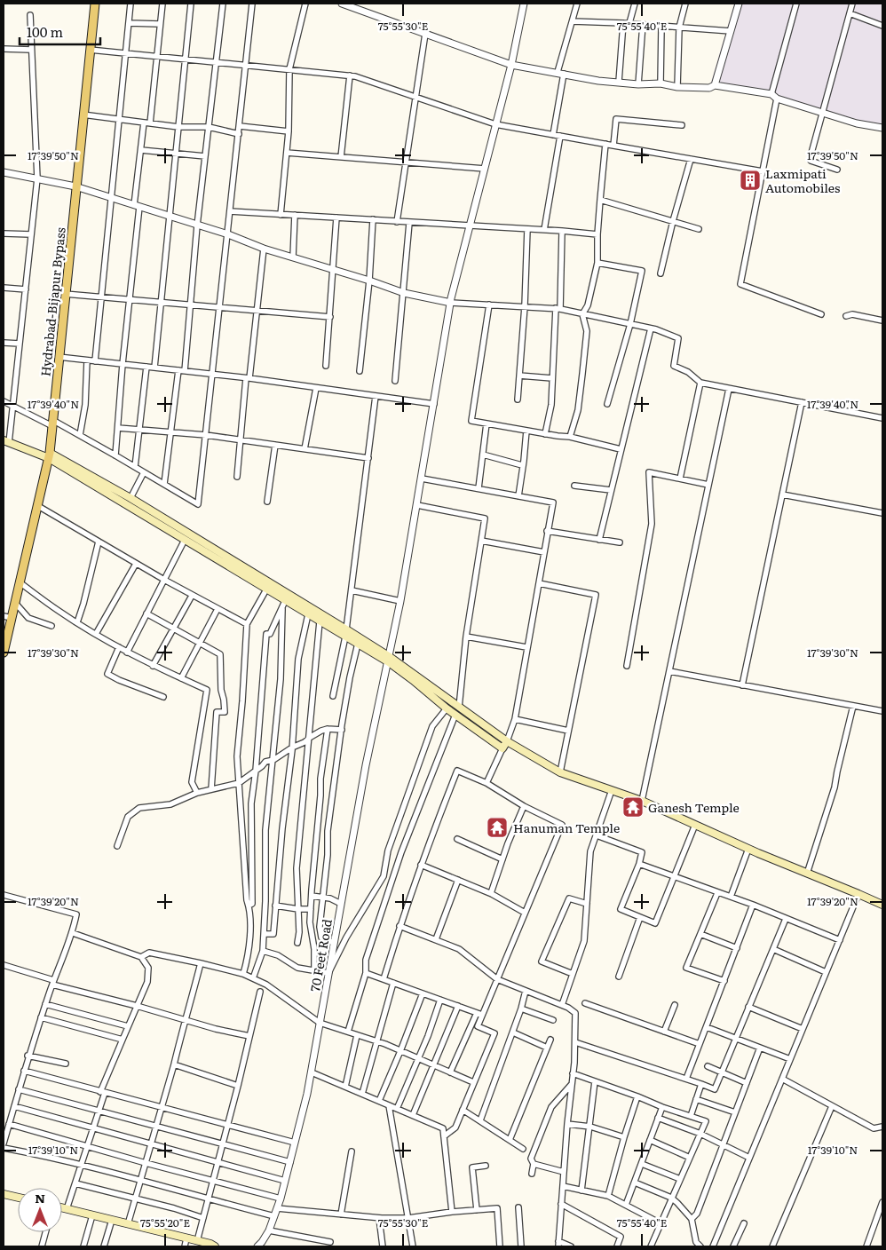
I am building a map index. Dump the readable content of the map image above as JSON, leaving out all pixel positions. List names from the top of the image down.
{
  "streets": {
    "main road": ["Hydrabad-Bijapur Bypass"],
    "street": ["70 Feet Road"]
  },
  "places": {
    "building": ["Laxmipati Automobiles"],
    "temple": ["Ganesh Temple", "Hanuman Temple"]
  },
  "scale_bar": "100 m",
  "north": "top",
  "coordinates": [
    "75°55'30\"E",
    "75°55'40\"E",
    "17°39'50\"N",
    "17°39'40\"N",
    "17°39'30\"N",
    "17°39'20\"N",
    "17°39'10\"N",
    "75°55'20\"E"
  ]
}
